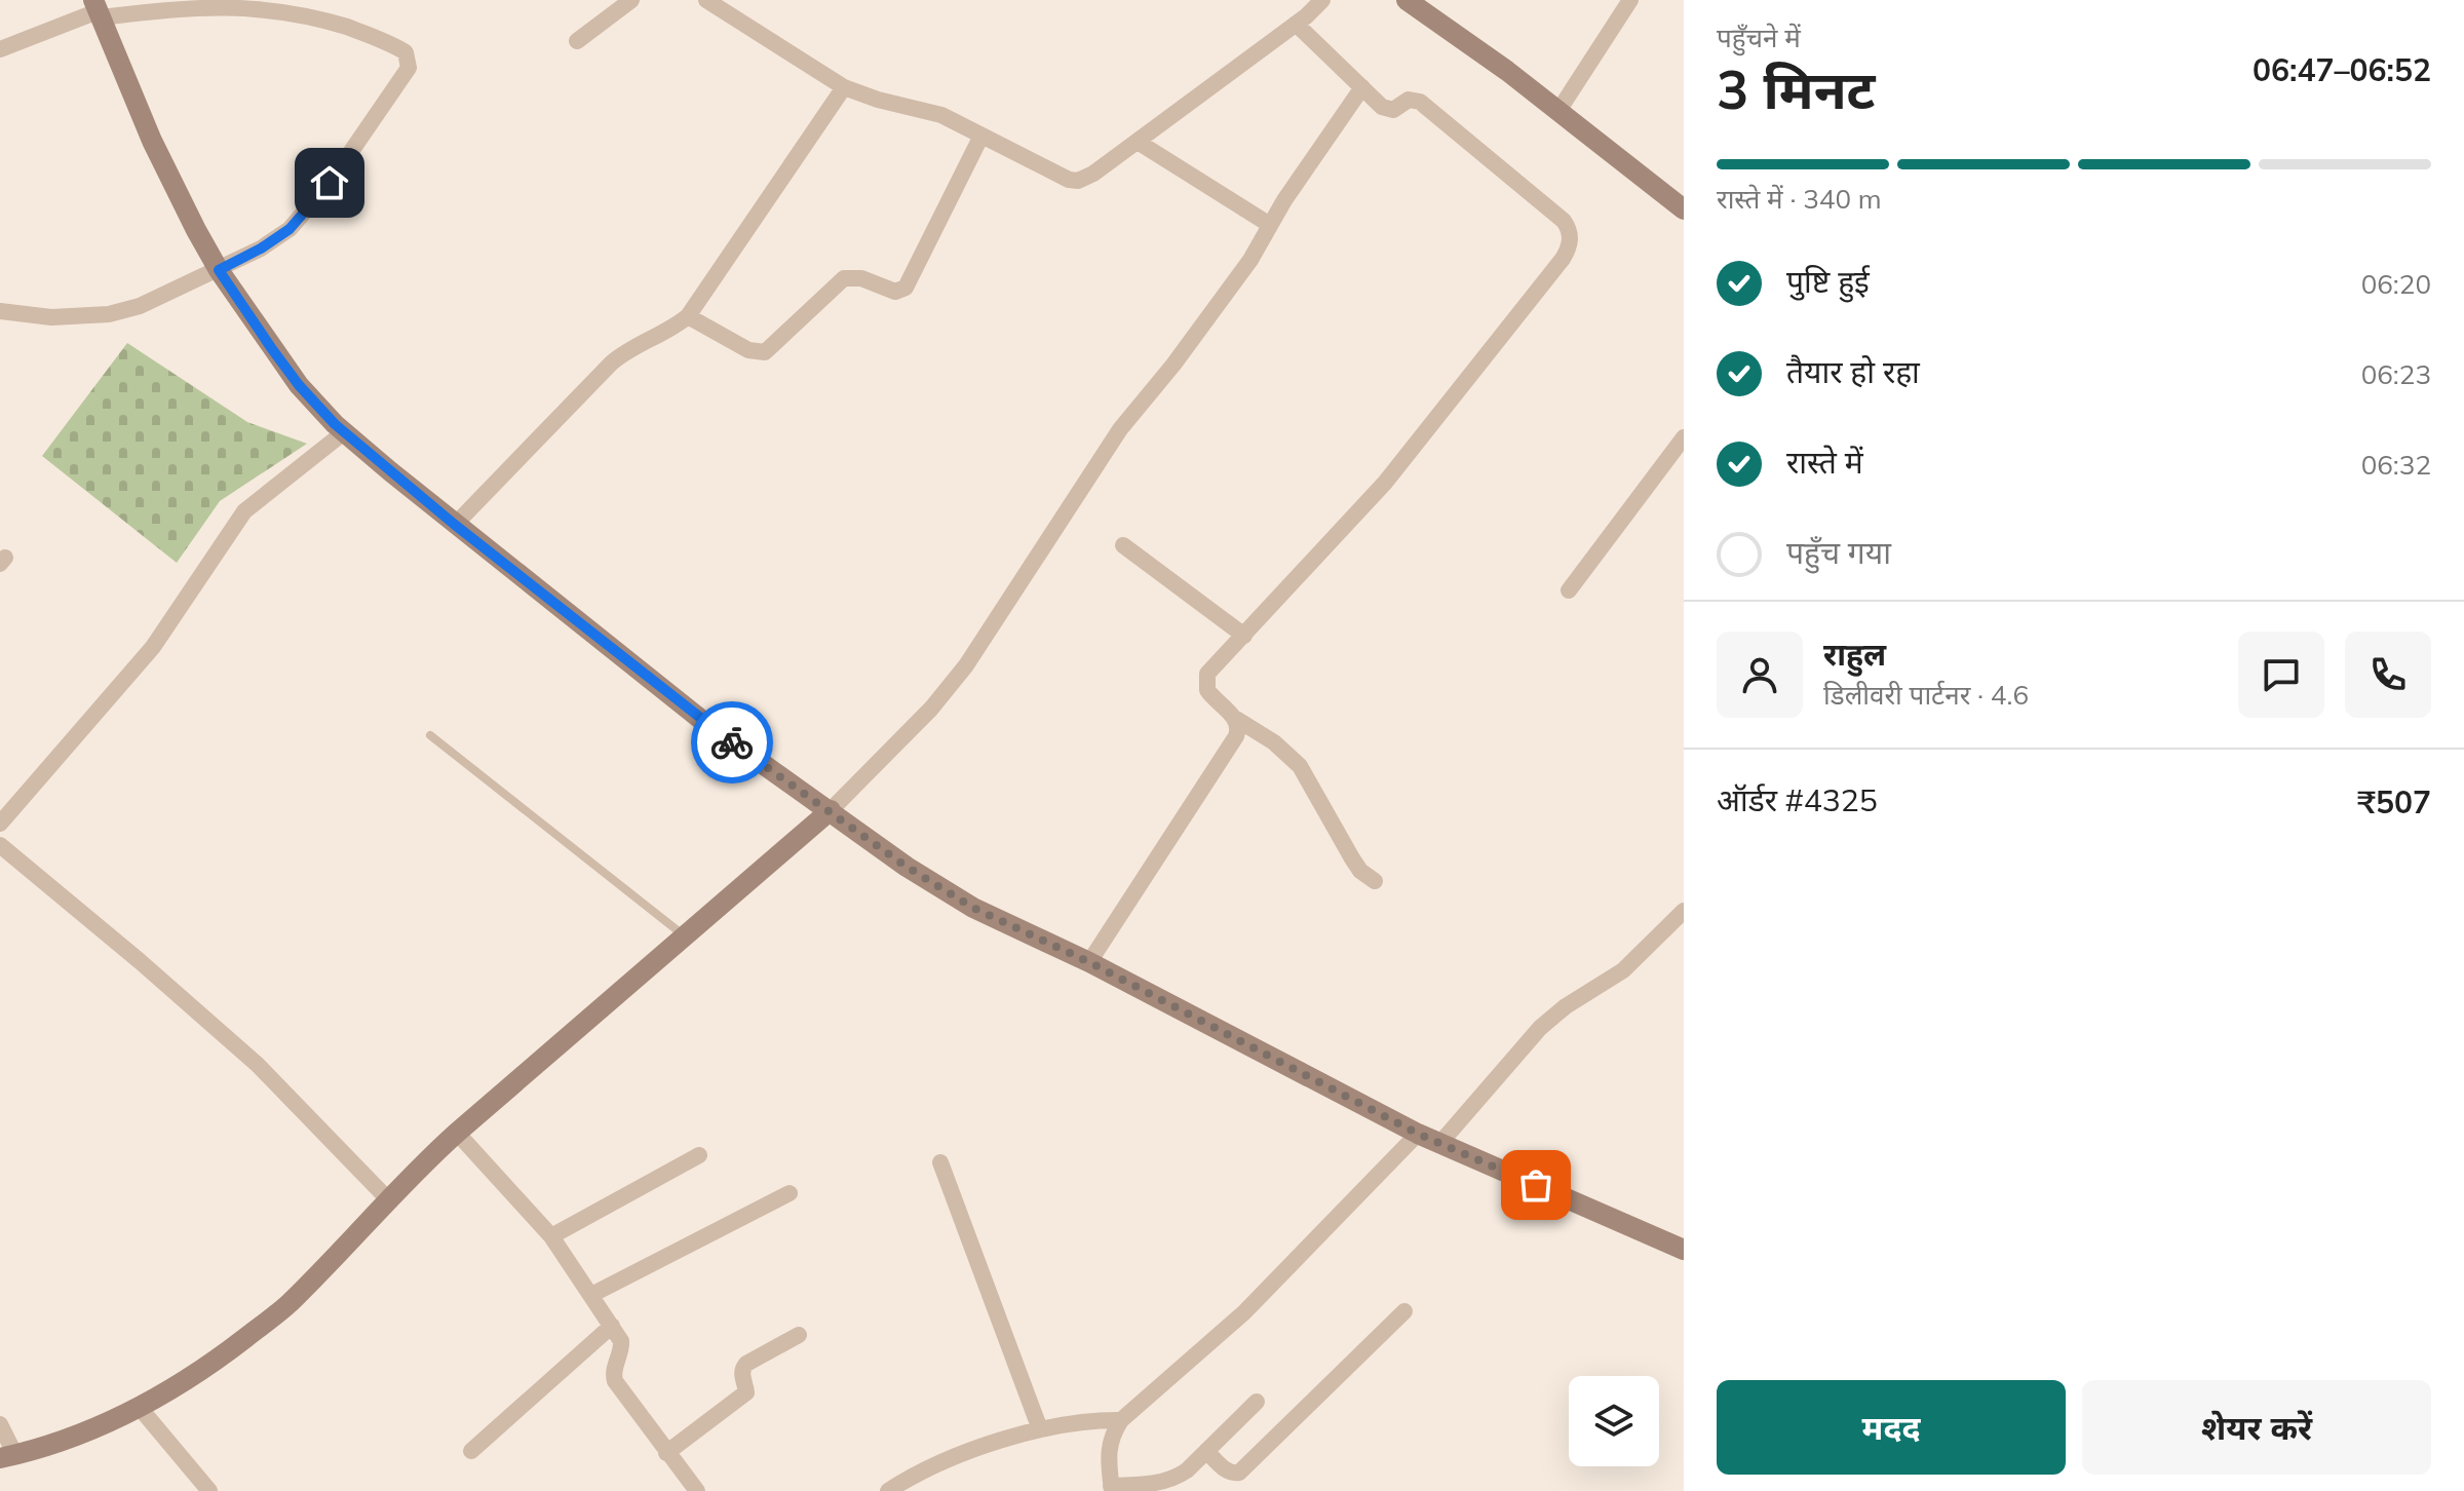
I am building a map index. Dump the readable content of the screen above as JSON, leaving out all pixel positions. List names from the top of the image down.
{
  "page": {
    "heading": ["3 मिनट", "पहुँचने में", "06:47–06:52"],
    "panel": [
      "राहुल",
      "डिलीवरी पार्टनर · 4.6",
      "ऑर्डर #4325",
      "₹507"
    ],
    "bar": "रास्ते में · 340 m",
    "list": [
      ["पुष्टि हुई", "06:20"],
      ["तैयार हो रहा", "06:23"],
      ["रास्ते में", "06:32"],
      "पहुँच गया"
    ],
    "buttons": ["मदद", "शेयर करें"]
  }
}
